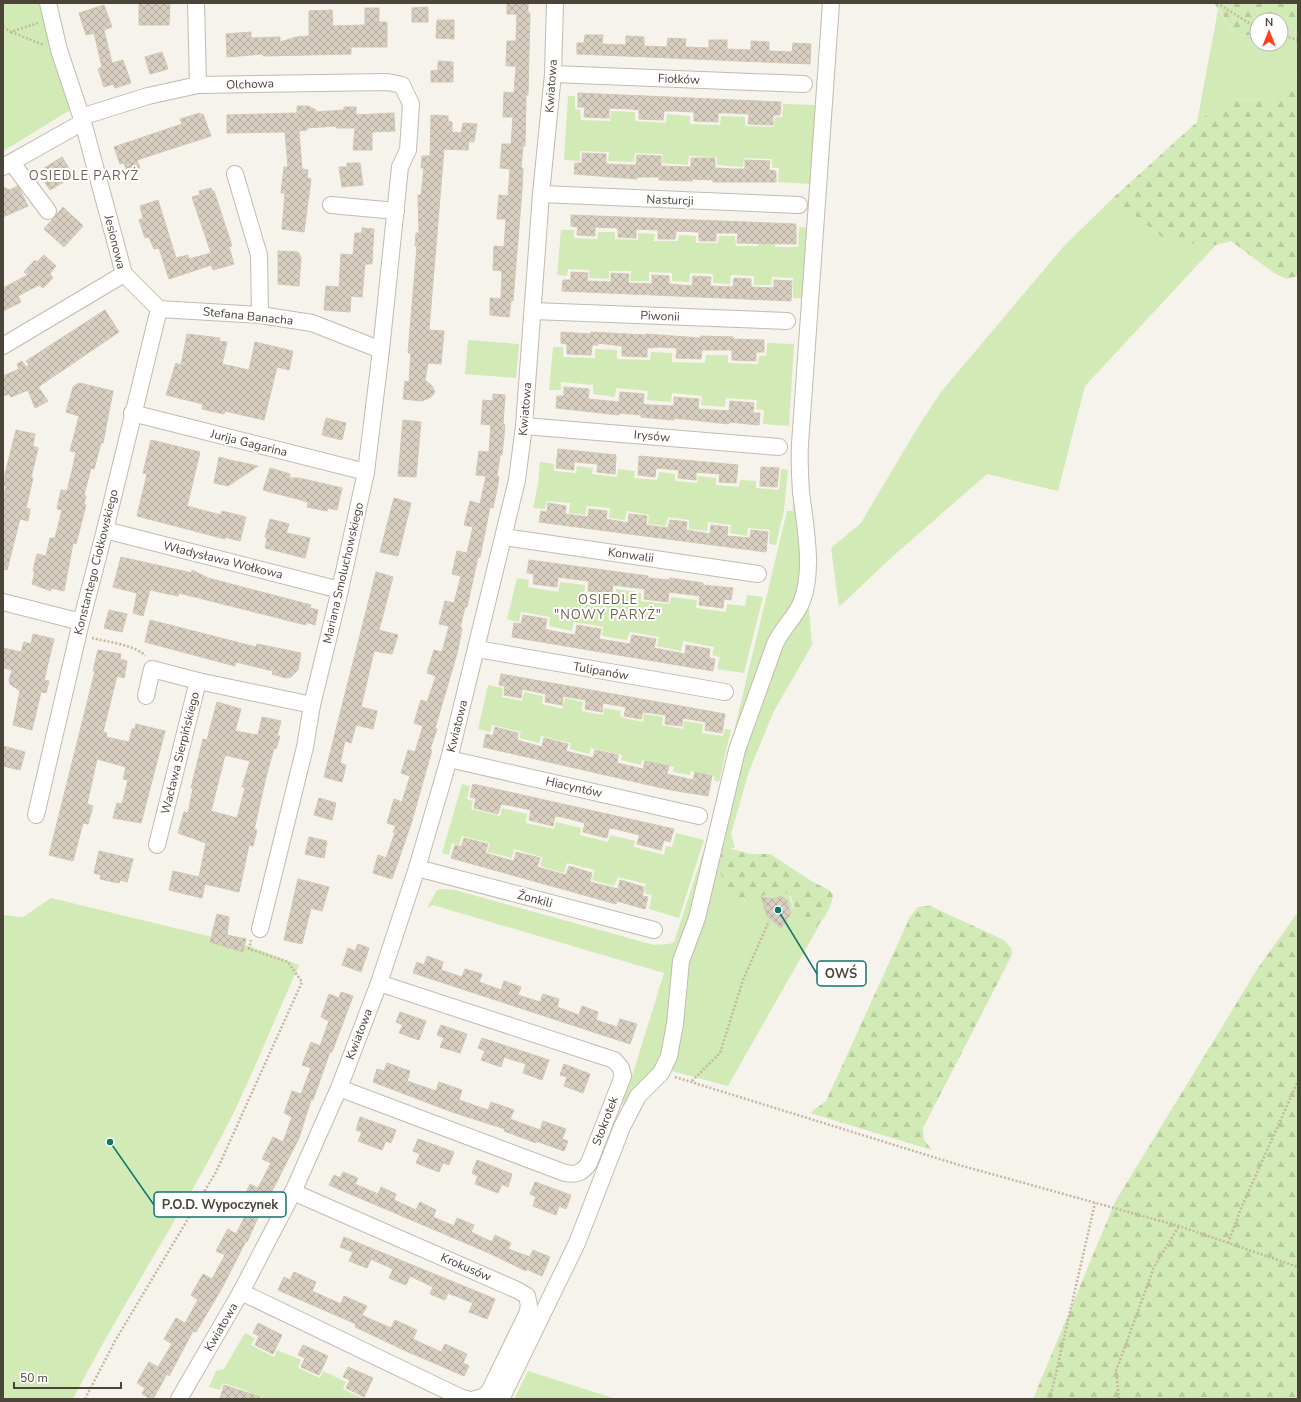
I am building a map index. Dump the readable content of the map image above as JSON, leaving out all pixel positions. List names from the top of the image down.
{
  "streets": {
    "street": [
      "Fiołków",
      "Olchowa",
      "Kwiatowa",
      "Nasturcji",
      "Jesionowa",
      "Stefana Banacha",
      "Piwonii",
      "Irysów",
      "Jurija Gagarina",
      "Konwalii",
      "Władysława Wołkowa",
      "Konstantego Ciołkowskiego",
      "Mariana Smoluchowskiego",
      "Tulipanów",
      "Wacława Sierpińskiego",
      "Hiacyntów",
      "Żonkili",
      "Stokrotek",
      "Krokusów"
    ]
  },
  "crossings": [
    ["Fiołków", "Kwiatowa"],
    ["Olchowa", "Jesionowa"],
    ["Olchowa", "Mariana Smoluchowskiego"],
    ["Kwiatowa", "Nasturcji"],
    ["Kwiatowa", "Piwonii"],
    ["Kwiatowa", "Irysów"],
    ["Kwiatowa", "Konwalii"],
    ["Kwiatowa", "Tulipanów"],
    ["Kwiatowa", "Hiacyntów"],
    ["Kwiatowa", "Żonkili"],
    ["Kwiatowa", "Stokrotek"],
    ["Kwiatowa", "Krokusów"],
    ["Stefana Banacha", "Konstantego Ciołkowskiego"],
    ["Stefana Banacha", "Mariana Smoluchowskiego"],
    ["Jurija Gagarina", "Konstantego Ciołkowskiego"],
    ["Jurija Gagarina", "Mariana Smoluchowskiego"],
    ["Władysława Wołkowa", "Konstantego Ciołkowskiego"],
    ["Władysława Wołkowa", "Mariana Smoluchowskiego"],
    ["Mariana Smoluchowskiego", "Wacława Sierpińskiego"]
  ],
  "districts": ["OSIEDLE PARYŻ", "OSIEDLE \"NOWY PARYŻ\""],
  "places": ["OWŚ", "P.O.D. Wypoczynek"],
  "scale_bar": "50 m",
  "north": "top"
}
